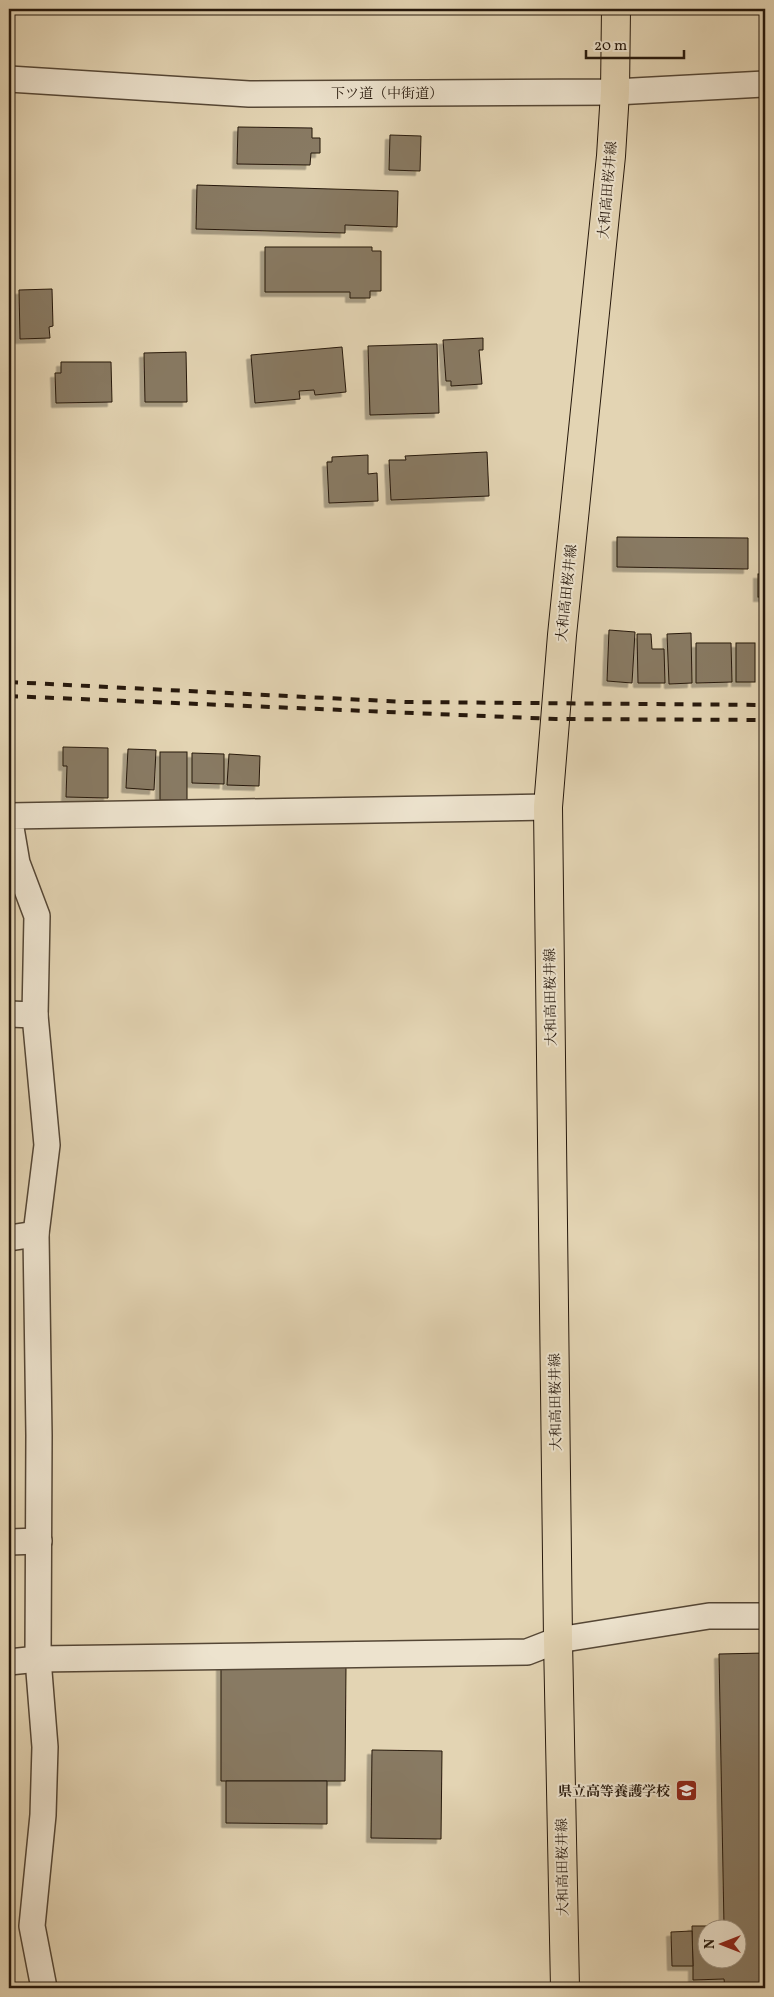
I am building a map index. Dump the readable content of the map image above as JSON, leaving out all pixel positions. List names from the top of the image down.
{
  "streets": {
    "main road": ["大和高田桜井線"],
    "street": ["下ツ道（中街道）"]
  },
  "crossings": [
    ["下ツ道（中街道）", "大和高田桜井線"]
  ],
  "places": {
    "school or university": ["県立高等養護学校"]
  },
  "scale_bar": "20 m",
  "north": "left"
}
